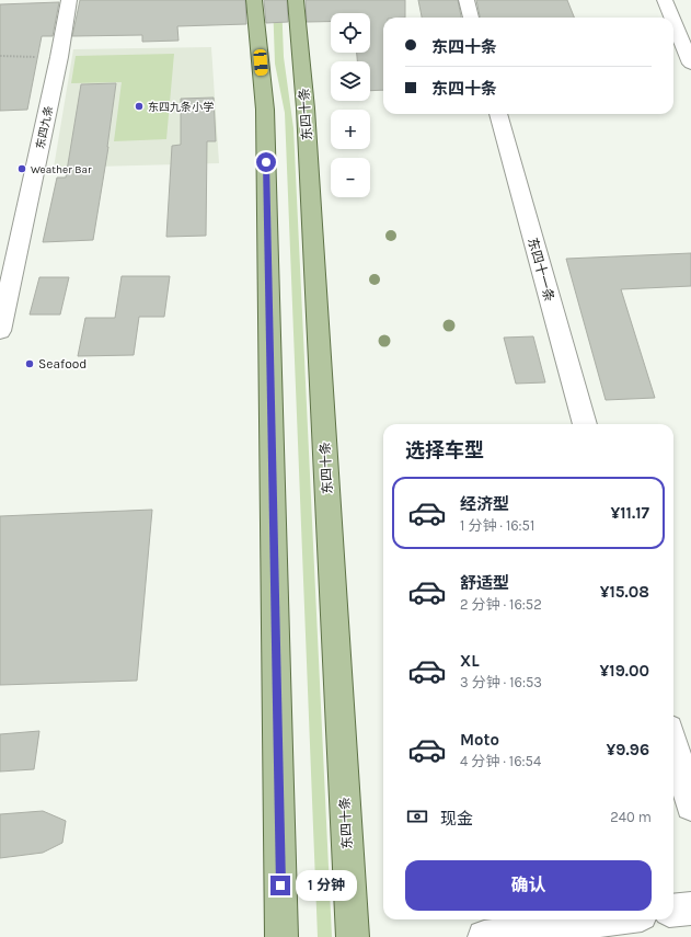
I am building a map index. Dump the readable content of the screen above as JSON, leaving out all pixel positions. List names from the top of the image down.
{
  "streets": {
    "main road": ["东四十条"],
    "lane": ["东四九条", "东四十一条"]
  },
  "places": ["东四九条小学", "Weather Bar", "Seafood"],
  "page": {
    "map_buttons": ["+", "−"],
    "banner": ["东四十条", "东四十条"],
    "heading": "选择车型",
    "list": [
      {
        "name": "经济型",
        "note": "1 分钟 · 16:51",
        "value": "¥11.17"
      },
      {
        "name": "舒适型",
        "note": "2 分钟 · 16:52",
        "value": "¥15.08"
      },
      {
        "name": "XL",
        "note": "3 分钟 · 16:53",
        "value": "¥19.00"
      },
      {
        "name": "Moto",
        "note": "4 分钟 · 16:54",
        "value": "¥9.96"
      }
    ],
    "pay": ["现金", "240 m"],
    "buttons": "确认",
    "bubble": "1 分钟"
  }
}
